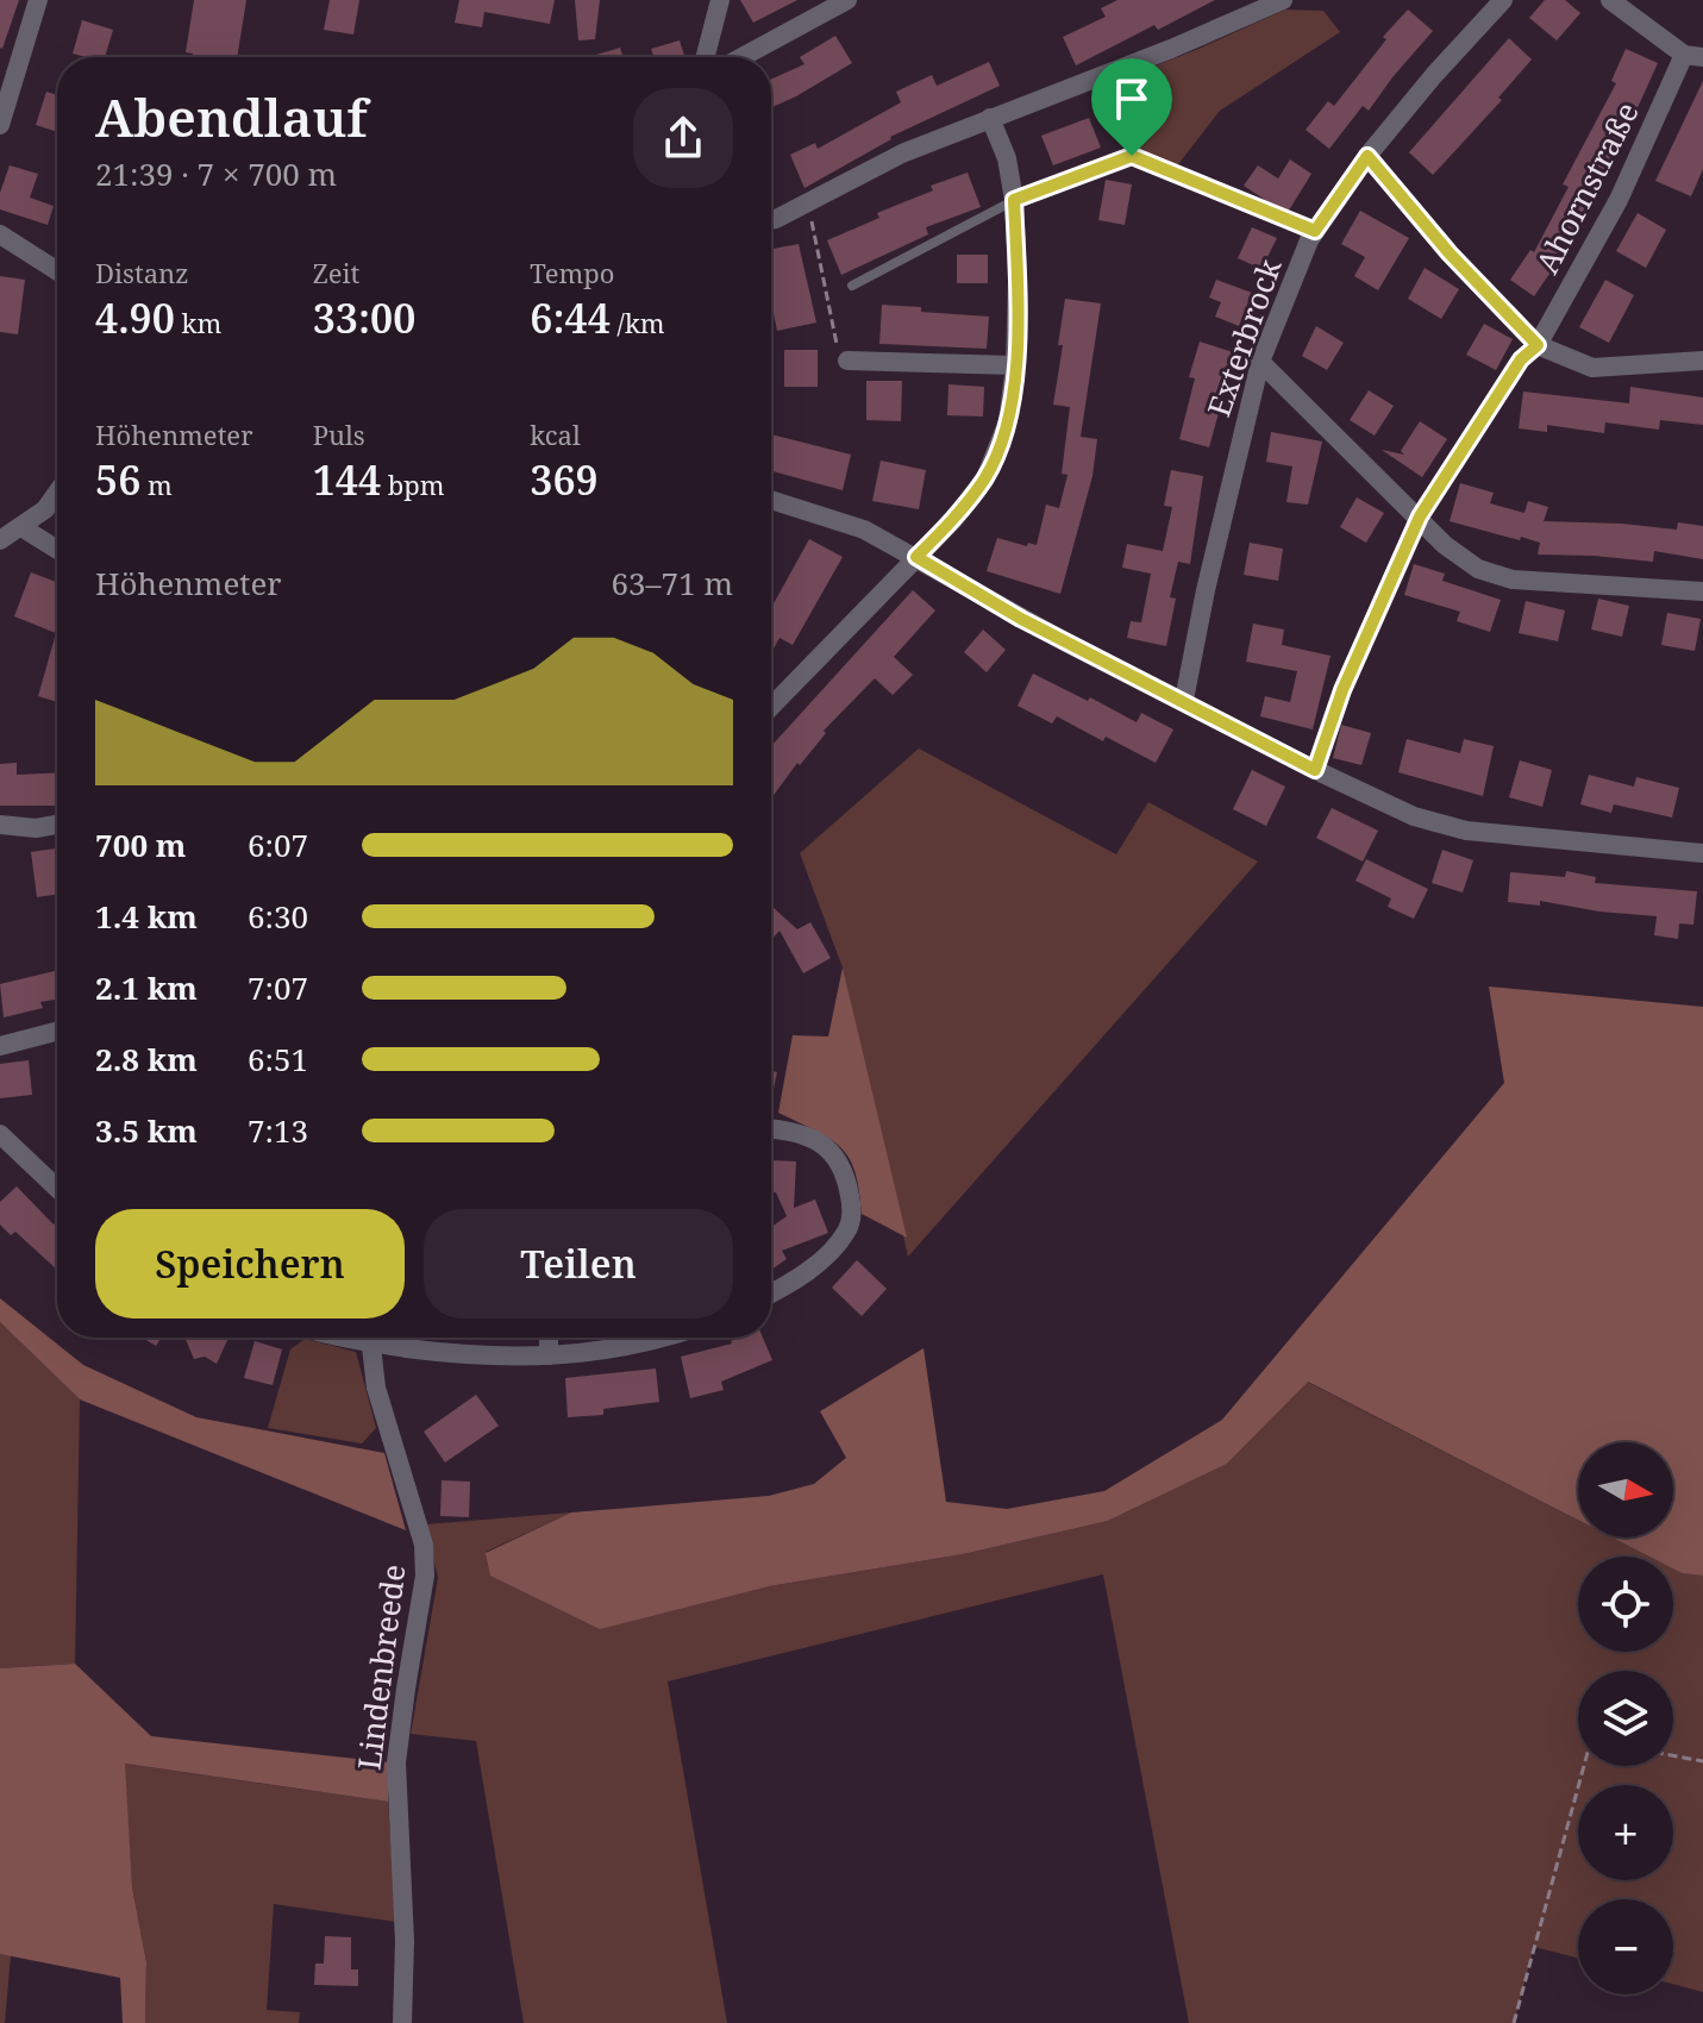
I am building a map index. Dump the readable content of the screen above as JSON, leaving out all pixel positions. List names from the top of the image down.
{
  "streets": {
    "street": ["Ahornstraße", "Exterbrock", "Lindenbreede"]
  },
  "north": "right",
  "page": {
    "heading": ["Abendlauf", "21:39 · 7 × 700 m"],
    "stats": [
      ["Distanz", "4.90 km"],
      ["Zeit", "33:00"],
      ["Tempo", "6:44 /km"],
      ["Höhenmeter", "56 m"],
      ["Puls", "144 bpm"],
      ["kcal", "369"]
    ],
    "chart": ["Höhenmeter", "63–71 m"],
    "list": [
      {
        "name": "700 m",
        "note": "6:07"
      },
      {
        "name": "1.4 km",
        "note": "6:30"
      },
      {
        "name": "2.1 km",
        "note": "7:07"
      },
      {
        "name": "2.8 km",
        "note": "6:51"
      },
      {
        "name": "3.5 km",
        "note": "7:13"
      }
    ],
    "buttons": ["Speichern", "Teilen"],
    "map_buttons": ["+", "−"]
  }
}
